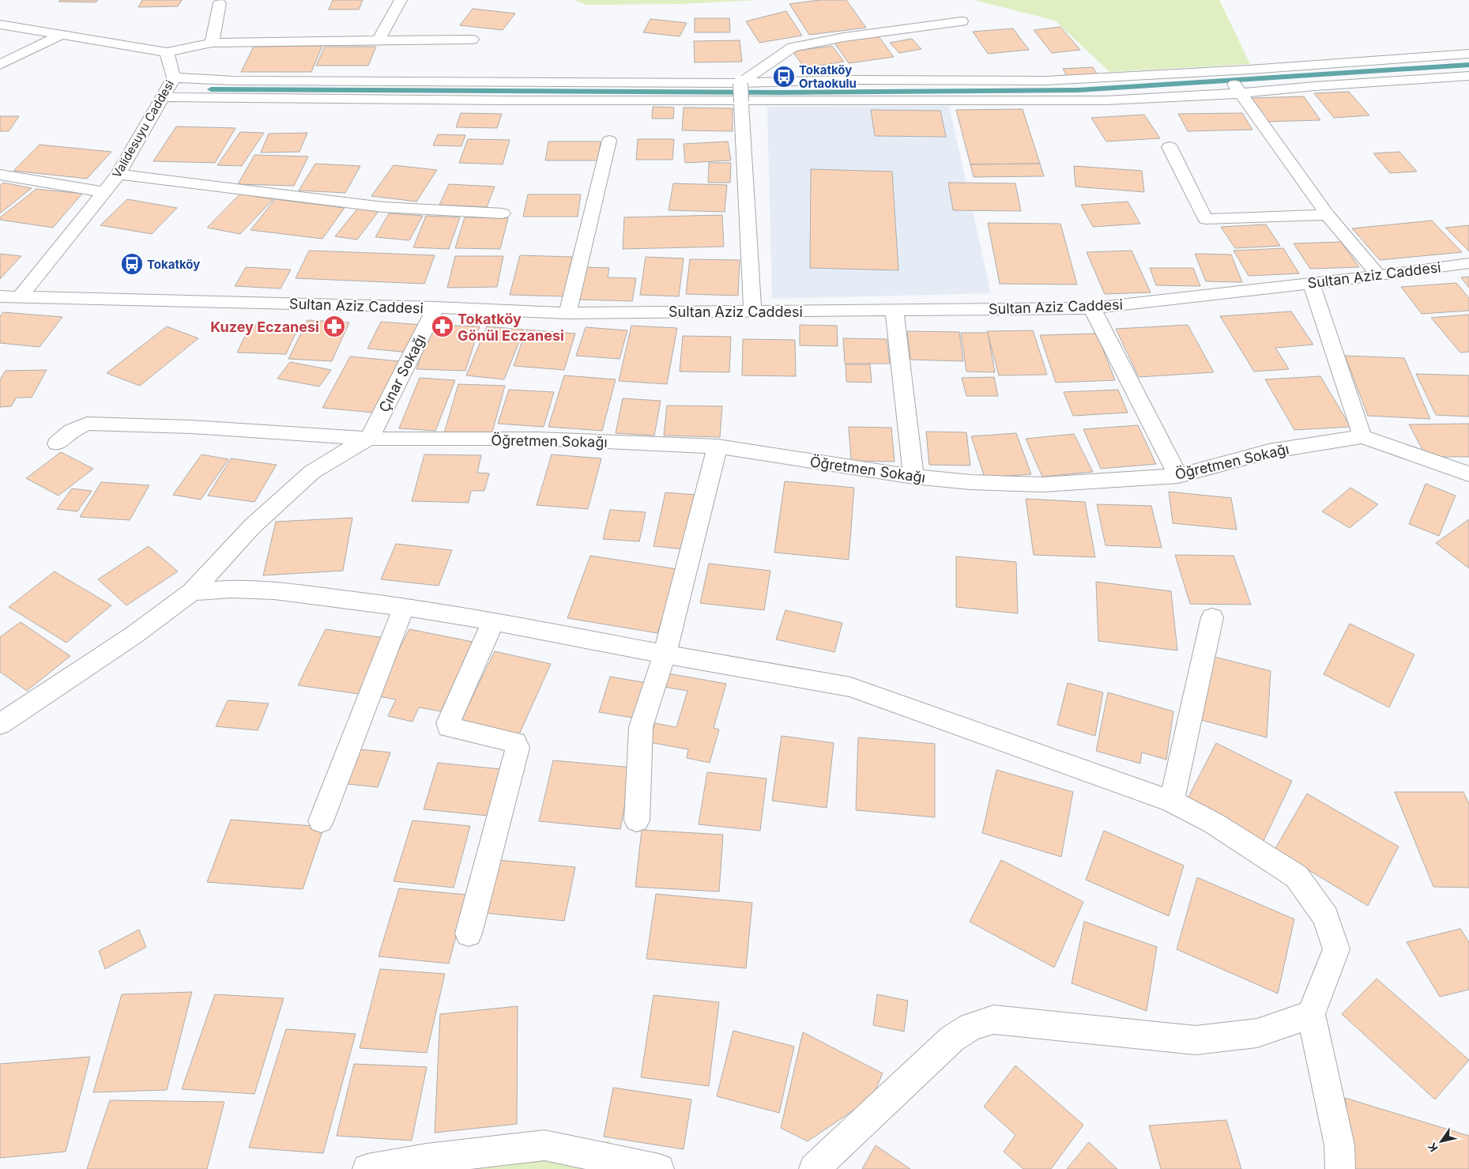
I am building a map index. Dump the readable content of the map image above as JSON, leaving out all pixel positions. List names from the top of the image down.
{
  "streets": {
    "street": [
      "Validesuyu Caddesi",
      "Sultan Aziz Caddesi",
      "Çınar Sokağı",
      "Öğretmen Sokağı"
    ]
  },
  "crossings": [
    ["Validesuyu Caddesi", "Sultan Aziz Caddesi"],
    ["Sultan Aziz Caddesi", "Çınar Sokağı"],
    ["Çınar Sokağı", "Öğretmen Sokağı"]
  ],
  "places": {
    "bus stop": ["Tokatköy Ortaokulu", "Tokatköy"],
    "pharmacy": ["Kuzey Eczanesi", "Tokatköy Gönül Eczanesi"]
  },
  "north": "bottom left"
}
